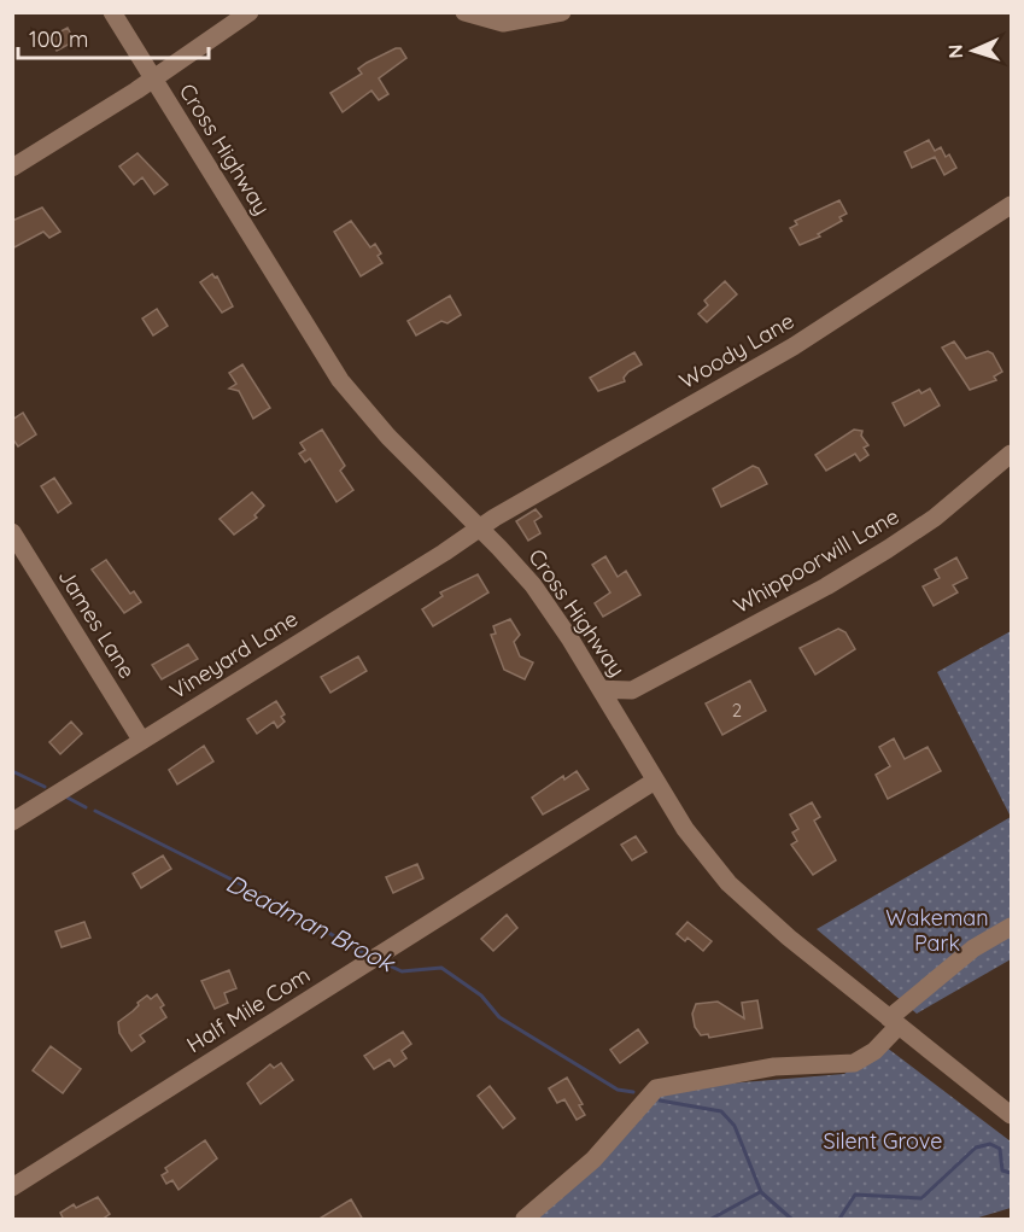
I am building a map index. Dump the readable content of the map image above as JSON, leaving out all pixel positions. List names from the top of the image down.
{
  "streets": {
    "street": [
      "Cross Highway",
      "Woody Lane",
      "Whippoorwill Lane",
      "James Lane",
      "Vineyard Lane",
      "Half Mile Com"
    ]
  },
  "crossings": [
    ["Cross Highway", "Woody Lane"],
    ["Cross Highway", "Whippoorwill Lane"],
    ["Cross Highway", "Vineyard Lane"],
    ["Cross Highway", "Half Mile Com"],
    ["Woody Lane", "Vineyard Lane"],
    ["James Lane", "Vineyard Lane"]
  ],
  "water": ["Deadman Brook"],
  "parks": ["Wakeman Park", "Silent Grove"],
  "house_numbers": ["2"],
  "scale_bar": "100 m",
  "north": "left"
}
